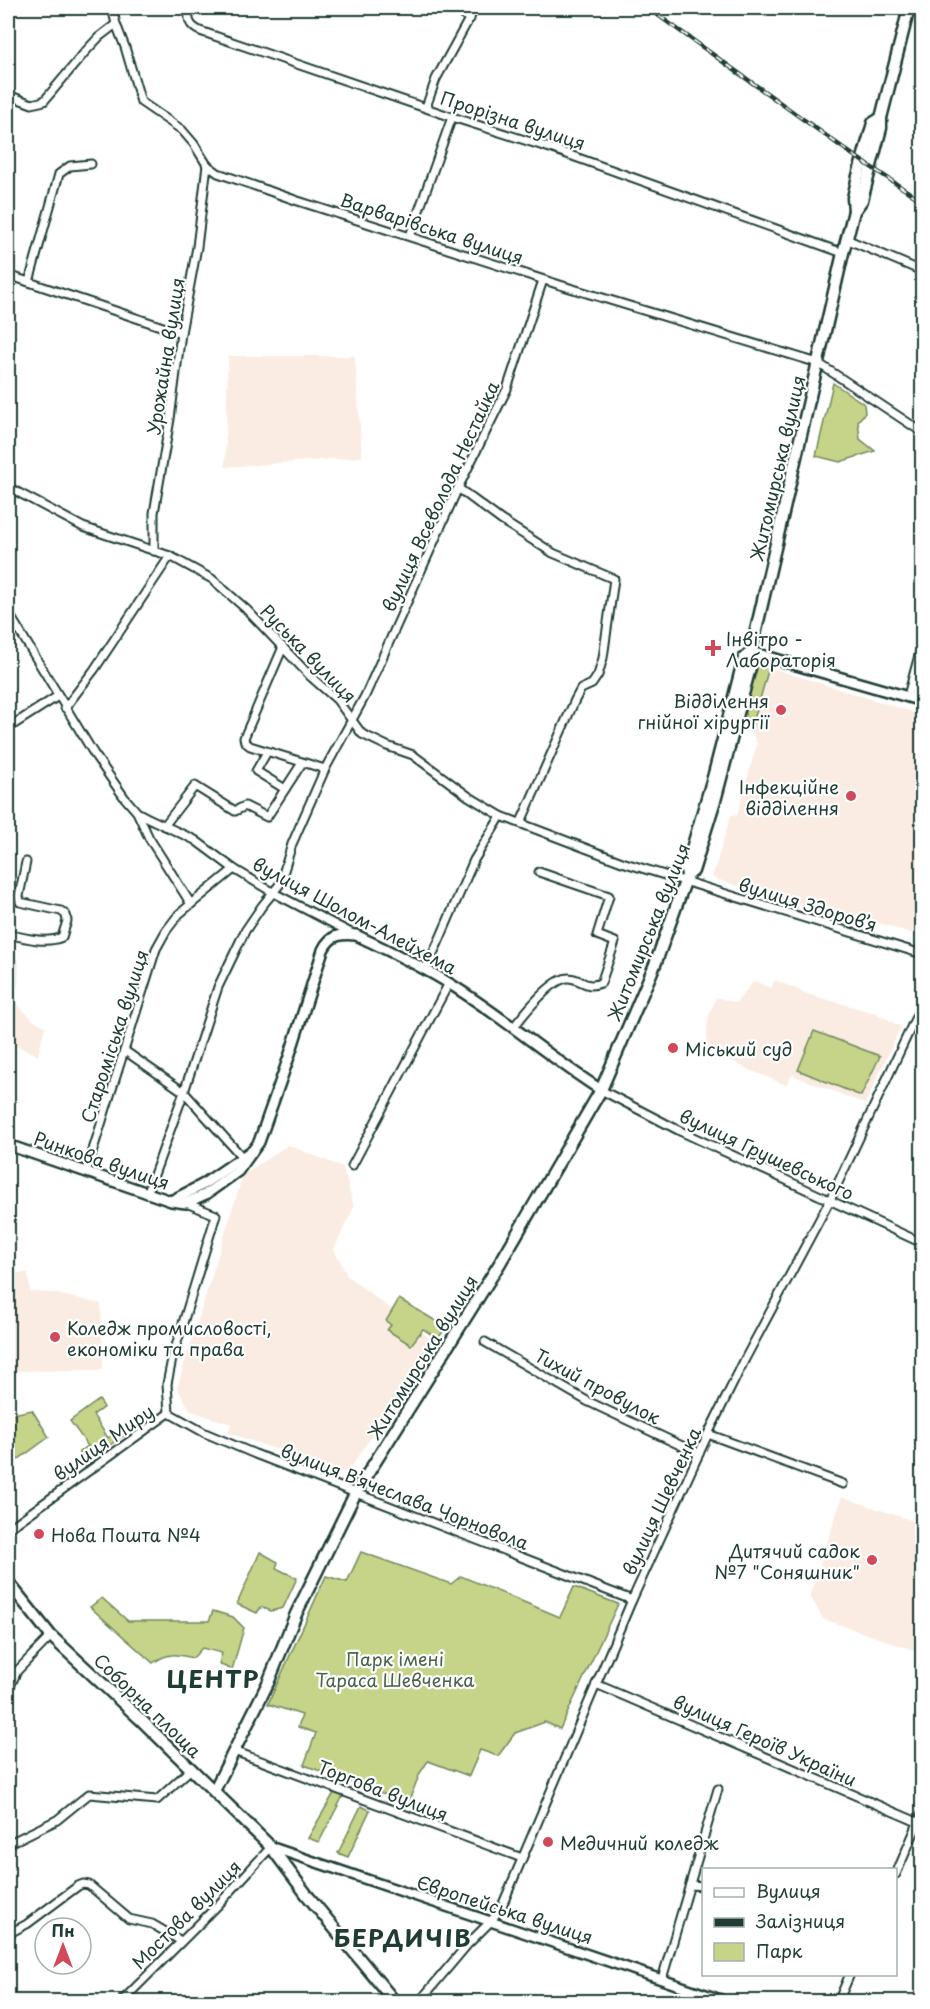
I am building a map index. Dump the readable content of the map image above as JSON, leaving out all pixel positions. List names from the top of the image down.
{
  "streets": {
    "main road": [
      "Житомирська вулиця",
      "вулиця Шолом-Алейхема",
      "Ринкова вулиця",
      "Соборна площа"
    ],
    "street": [
      "Прорізна вулиця",
      "Варварівська вулиця",
      "Урожайна вулиця",
      "вулиця Всеволода Нестайка",
      "Руська вулиця",
      "вулиця Здоровʼя",
      "Староміська вулиця",
      "вулиця Грушевського",
      "Тихий провулок",
      "вулиця Миру",
      "вулиця Вʼячеслава Чорновола",
      "вулиця Шевченка",
      "вулиця Героїв України",
      "Торгова вулиця",
      "Європейська вулиця",
      "Мостова вулиця"
    ]
  },
  "crossings": [
    ["Прорізна вулиця", "Житомирська вулиця"],
    ["Варварівська вулиця", "Урожайна вулиця"],
    ["Варварівська вулиця", "Житомирська вулиця"],
    ["Варварівська вулиця", "вулиця Всеволода Нестайка"],
    ["Урожайна вулиця", "Руська вулиця"],
    ["Житомирська вулиця", "Руська вулиця"],
    ["Житомирська вулиця", "вулиця Здоровʼя"],
    ["Житомирська вулиця", "вулиця Шолом-Алейхема"],
    ["Житомирська вулиця", "вулиця Грушевського"],
    ["Житомирська вулиця", "вулиця Вʼячеслава Чорновола"],
    ["Житомирська вулиця", "Соборна площа"],
    ["Житомирська вулиця", "Торгова вулиця"],
    ["вулиця Всеволода Нестайка", "Руська вулиця"],
    ["вулиця Всеволода Нестайка", "вулиця Шолом-Алейхема"],
    ["вулиця Всеволода Нестайка", "Ринкова вулиця"],
    ["Руська вулиця", "вулиця Здоровʼя"],
    ["вулиця Шолом-Алейхема", "Староміська вулиця"],
    ["вулиця Шолом-Алейхема", "вулиця Грушевського"],
    ["Староміська вулиця", "Ринкова вулиця"],
    ["вулиця Грушевського", "вулиця Шевченка"],
    ["Ринкова вулиця", "вулиця Миру"],
    ["Тихий провулок", "вулиця Шевченка"],
    ["вулиця Миру", "вулиця Вʼячеслава Чорновола"],
    ["вулиця Вʼячеслава Чорновола", "вулиця Шевченка"],
    ["вулиця Шевченка", "вулиця Героїв України"],
    ["вулиця Шевченка", "Торгова вулиця"],
    ["вулиця Шевченка", "Європейська вулиця"],
    ["Соборна площа", "Європейська вулиця"],
    ["Соборна площа", "Мостова вулиця"],
    ["Європейська вулиця", "Мостова вулиця"]
  ],
  "districts": ["ЦЕНТР", "БЕРДИЧІВ"],
  "parks": ["Парк імені Тараса Шевченка"],
  "places": {
    "health": ["Інвітро - Лабораторія"],
    "other": [
      "Відділення гнійної хірургії",
      "Інфекційне відділення",
      "Міський суд",
      "Коледж промисловості, економіки та права",
      "Нова Пошта №4",
      "Дитячий садок №7 \"Соняшник\"",
      "Медичний коледж"
    ]
  },
  "legend": ["Вулиця", "Залізниця", "Парк"],
  "north": "top"
}
